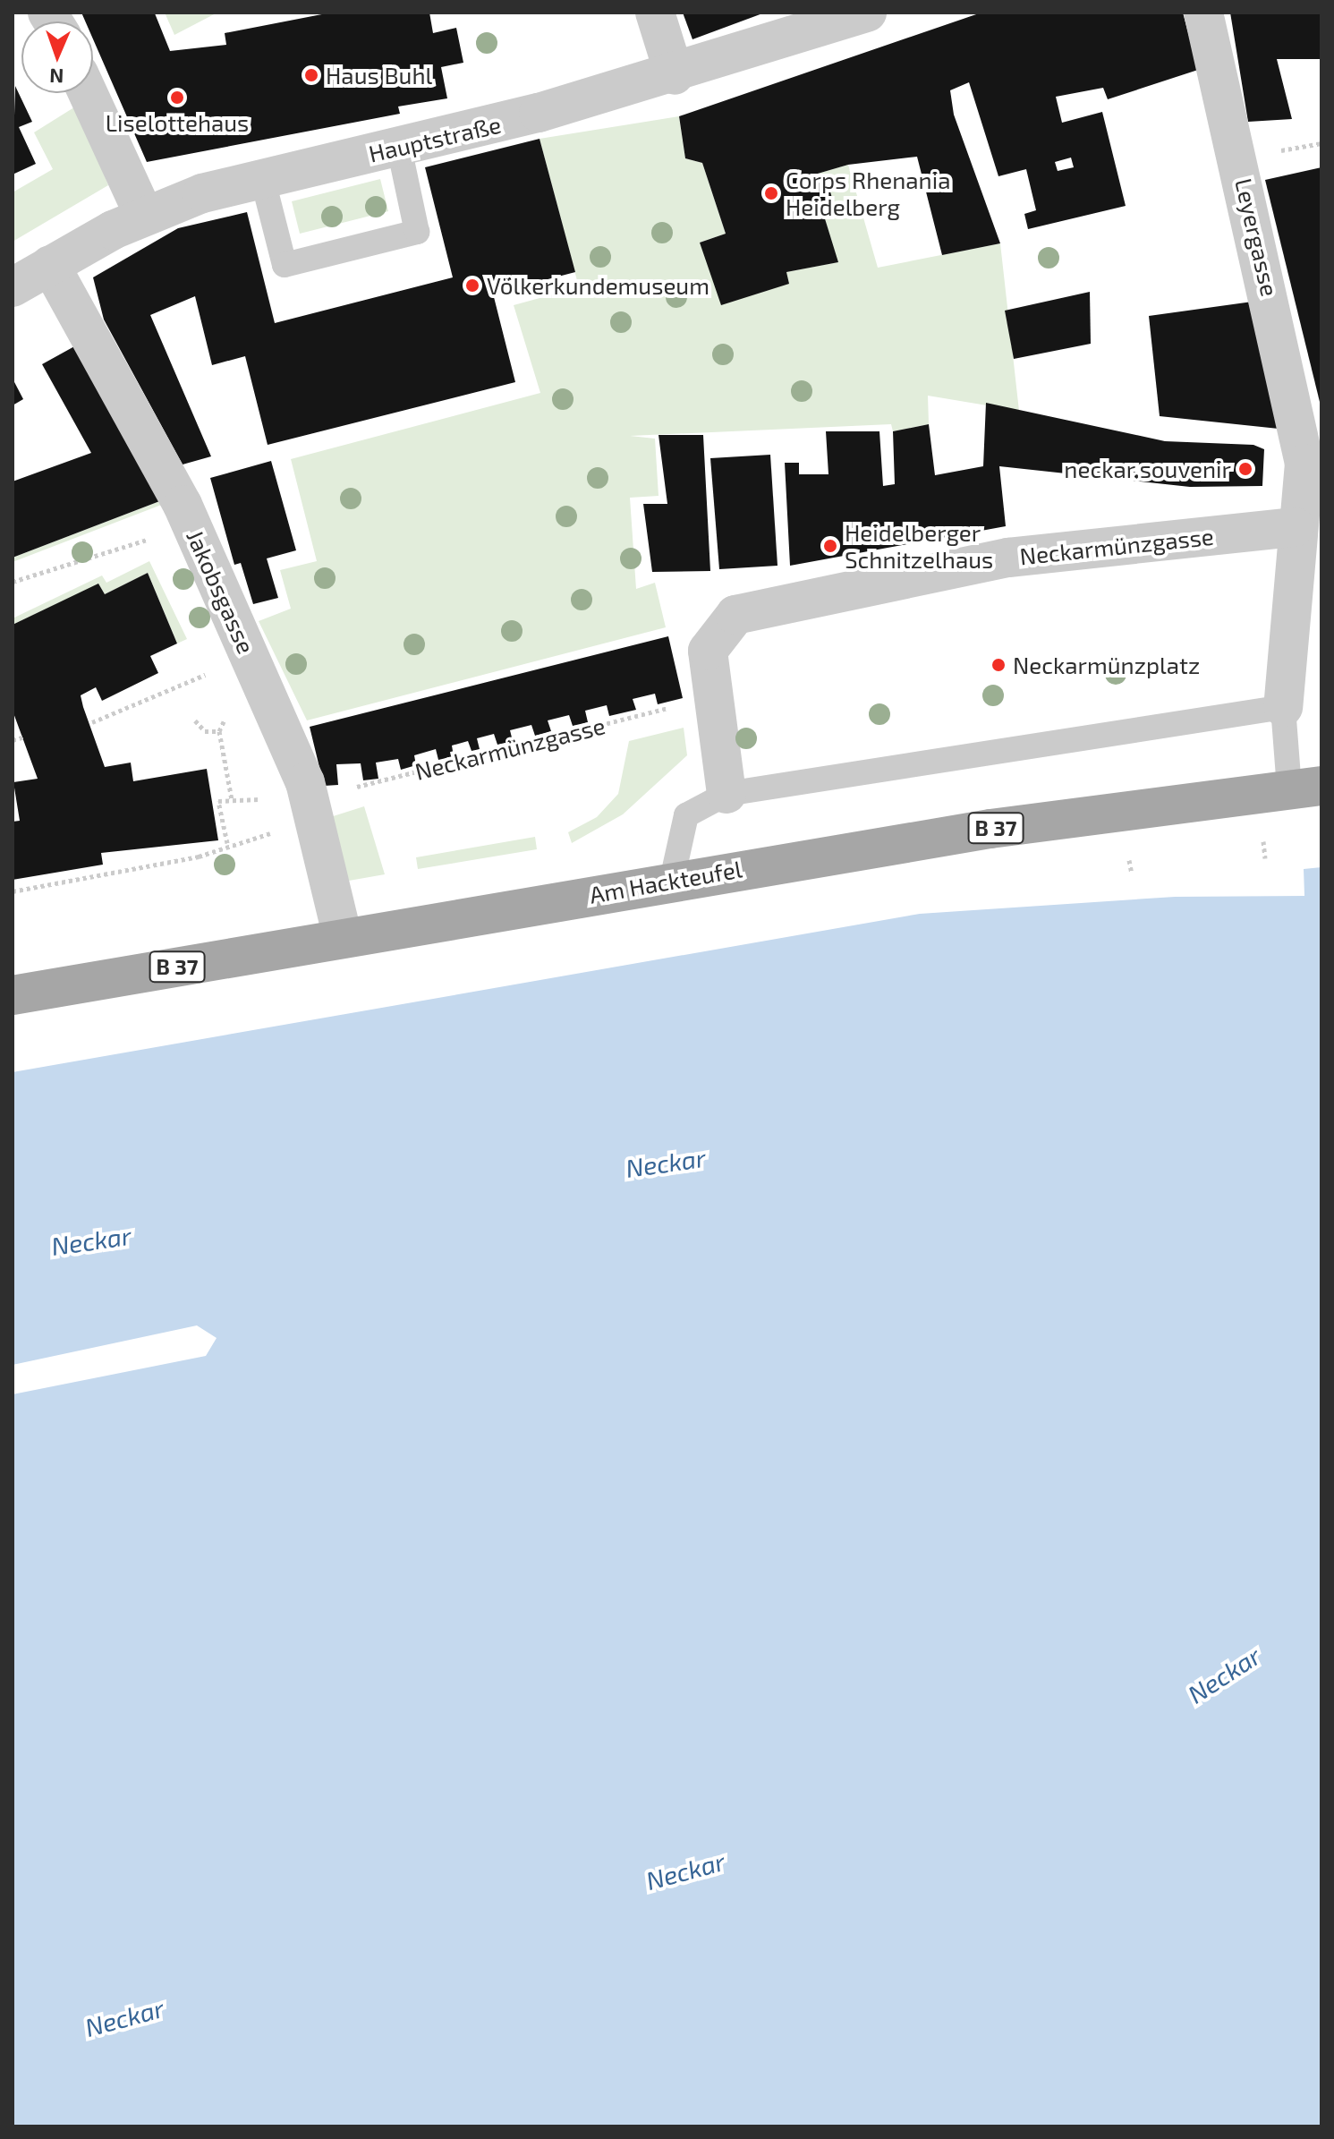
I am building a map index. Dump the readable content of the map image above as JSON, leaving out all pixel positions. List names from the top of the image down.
{
  "streets": {
    "main road": ["B 37", "Am Hackteufel"],
    "street": [
      "Hauptstraße",
      "Leyergasse",
      "Neckarmünzgasse",
      "Jakobsgasse"
    ]
  },
  "crossings": [
    ["Hauptstraße", "Jakobsgasse"],
    ["Neckarmünzgasse", "Jakobsgasse"],
    ["Jakobsgasse", "Am Hackteufel"]
  ],
  "water": ["Neckar"],
  "places": [
    "Haus Buhl",
    "Liselottehaus",
    "Corps Rhenania Heidelberg",
    "Völkerkundemuseum",
    "neckar.souvenir",
    "Heidelberger Schnitzelhaus",
    "Neckarmünzplatz"
  ],
  "north": "bottom"
}
